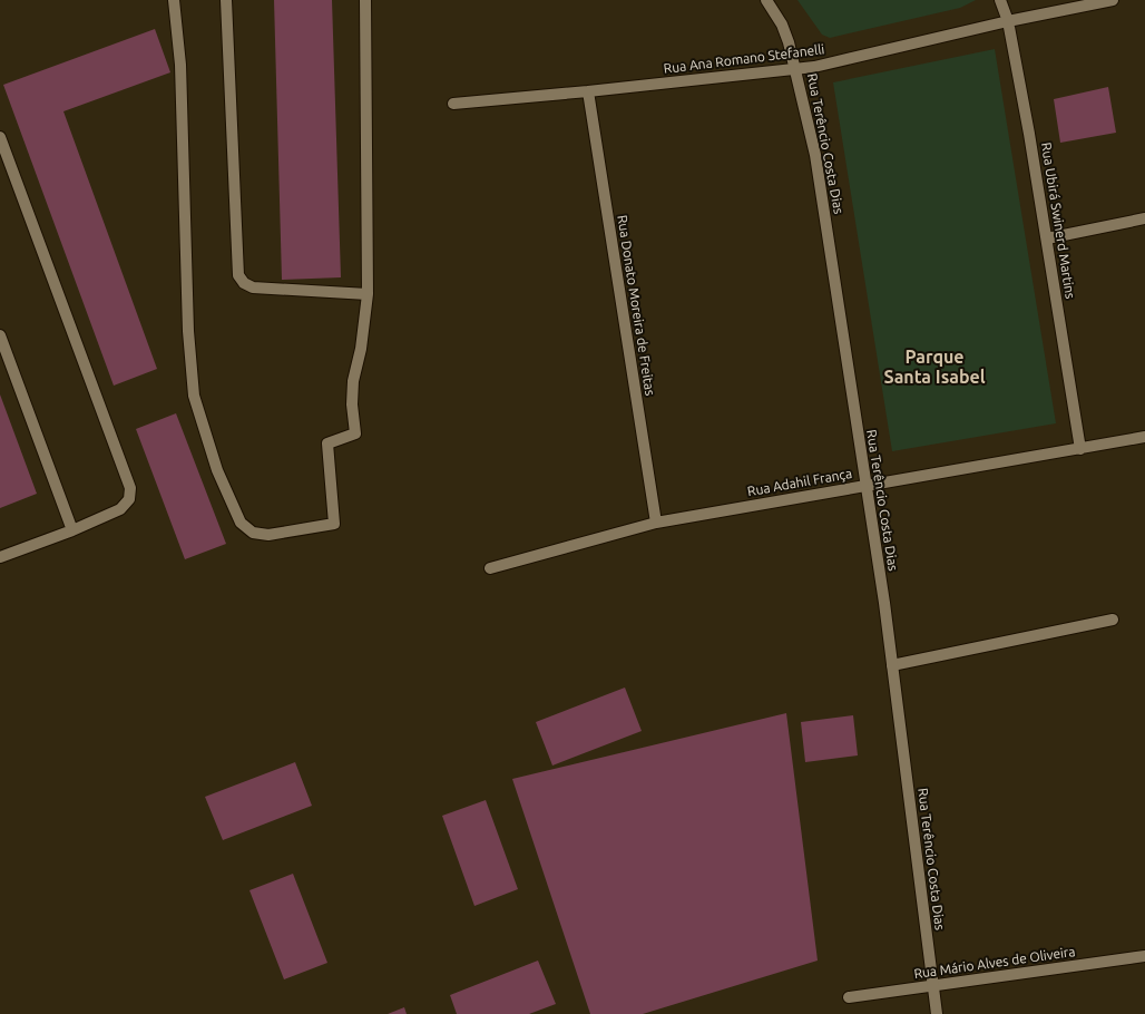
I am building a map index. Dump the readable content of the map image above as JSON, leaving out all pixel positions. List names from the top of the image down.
{
  "streets": {
    "street": [
      "Rua Ana Romano Stefanelli",
      "Rua Terêncio Costa Dias",
      "Rua Ubirá Swinerd Martins",
      "Rua Donato Moreira de Freitas",
      "Rua Adahil França",
      "Rua Mário Alves de Oliveira"
    ]
  },
  "crossings": [
    ["Rua Ana Romano Stefanelli", "Rua Terêncio Costa Dias"],
    ["Rua Ana Romano Stefanelli", "Rua Ubirá Swinerd Martins"],
    ["Rua Ana Romano Stefanelli", "Rua Donato Moreira de Freitas"],
    ["Rua Terêncio Costa Dias", "Rua Adahil França"],
    ["Rua Terêncio Costa Dias", "Rua Mário Alves de Oliveira"],
    ["Rua Ubirá Swinerd Martins", "Rua Adahil França"],
    ["Rua Donato Moreira de Freitas", "Rua Adahil França"]
  ],
  "districts": ["Parque Santa Isabel"]
}
